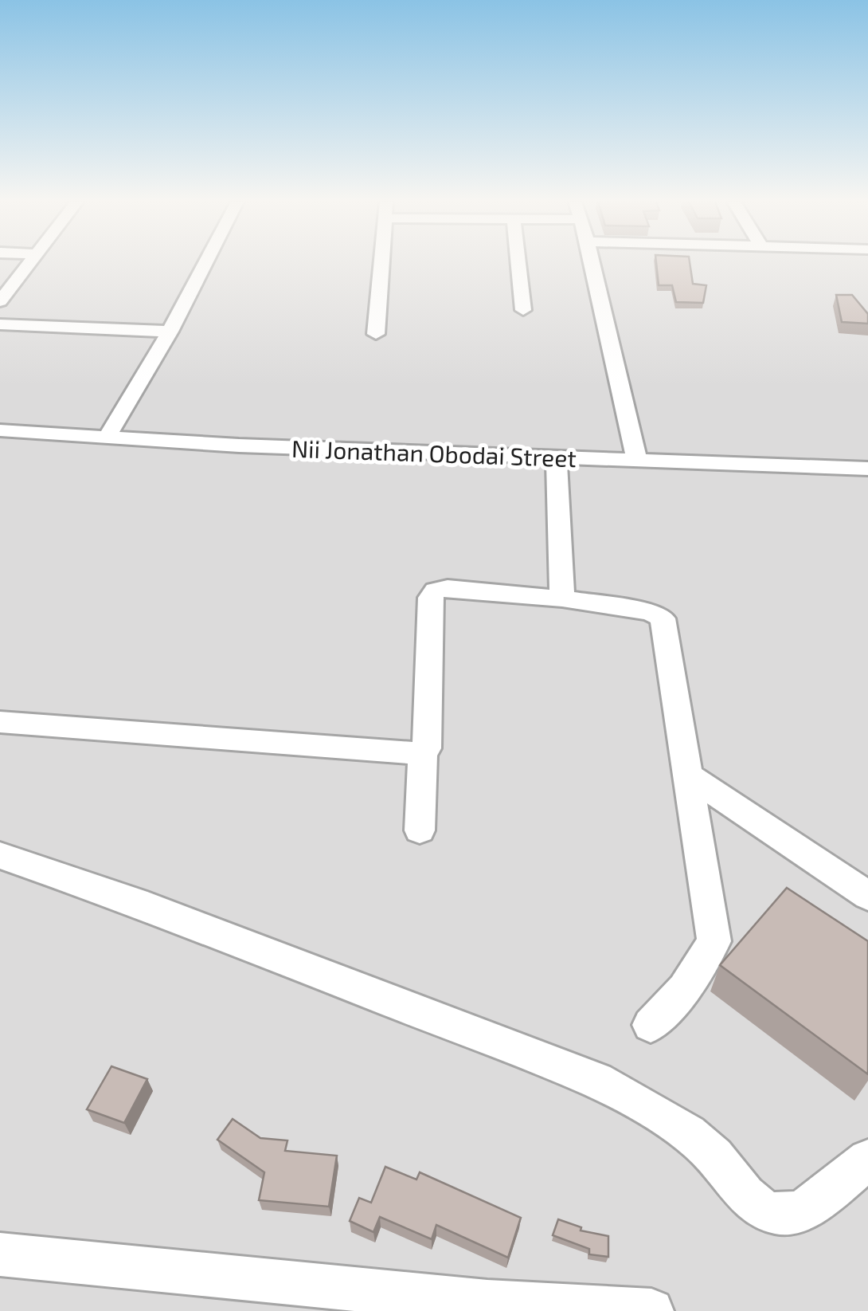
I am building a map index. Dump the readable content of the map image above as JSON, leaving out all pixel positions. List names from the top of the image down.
{
  "streets": {
    "street": ["Nii Jonathan Obodai Street"]
  }
}
